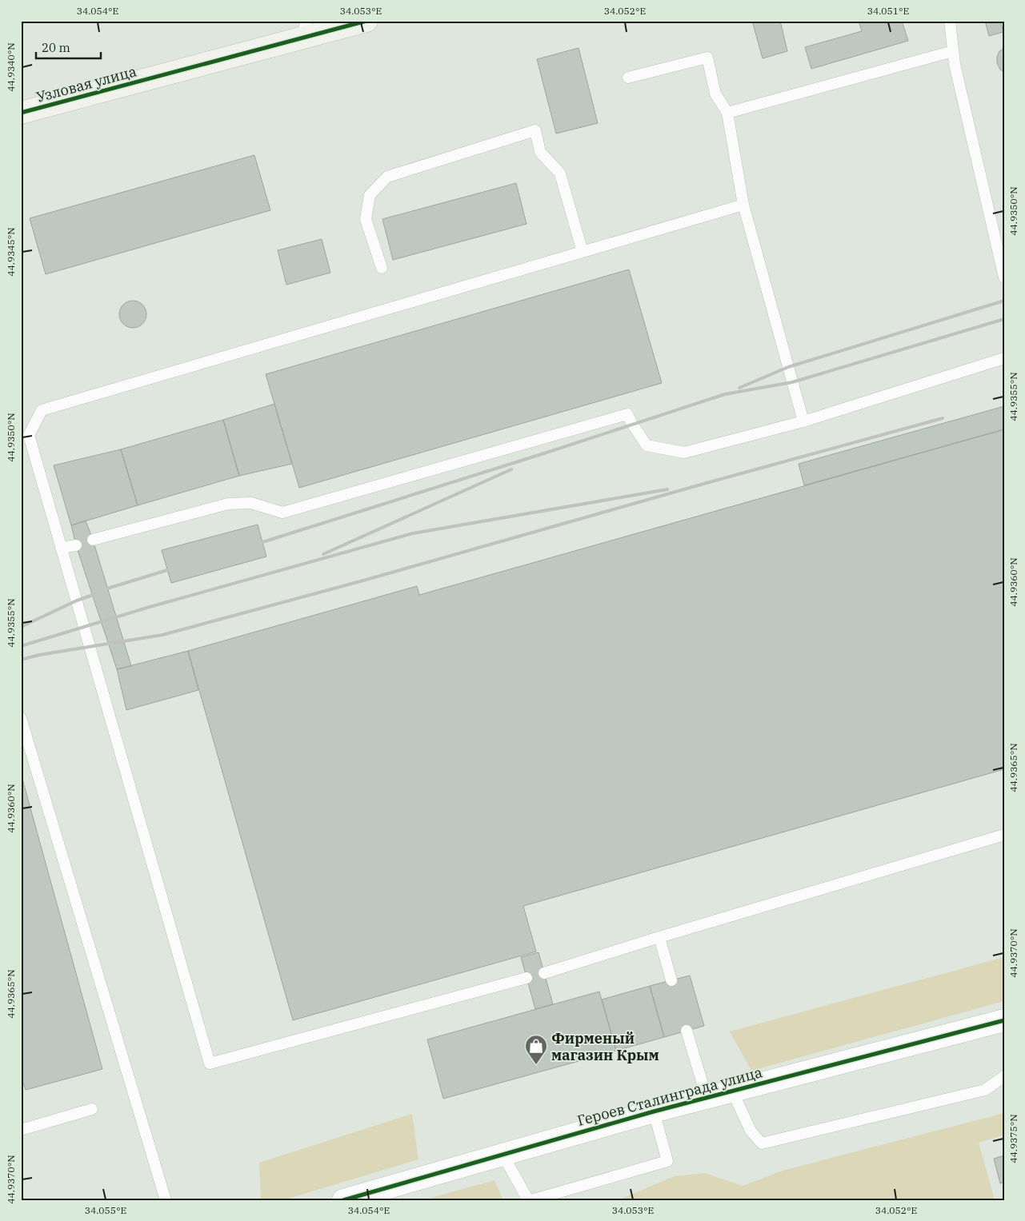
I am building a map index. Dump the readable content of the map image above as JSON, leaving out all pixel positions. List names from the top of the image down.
{
  "streets": {
    "street": ["Узловая улица", "Героев Сталинграда улица"]
  },
  "places": {
    "shop": ["Фирменый магазин Крым"]
  },
  "scale_bar": "20 m",
  "coordinates": [
    "34.054°E",
    "34.053°E",
    "34.052°E",
    "34.051°E",
    "44.9340°N",
    "44.9350°N",
    "44.9345°N",
    "44.9355°N",
    "44.9360°N",
    "44.9365°N",
    "44.9370°N",
    "44.9375°N",
    "34.055°E"
  ]
}
